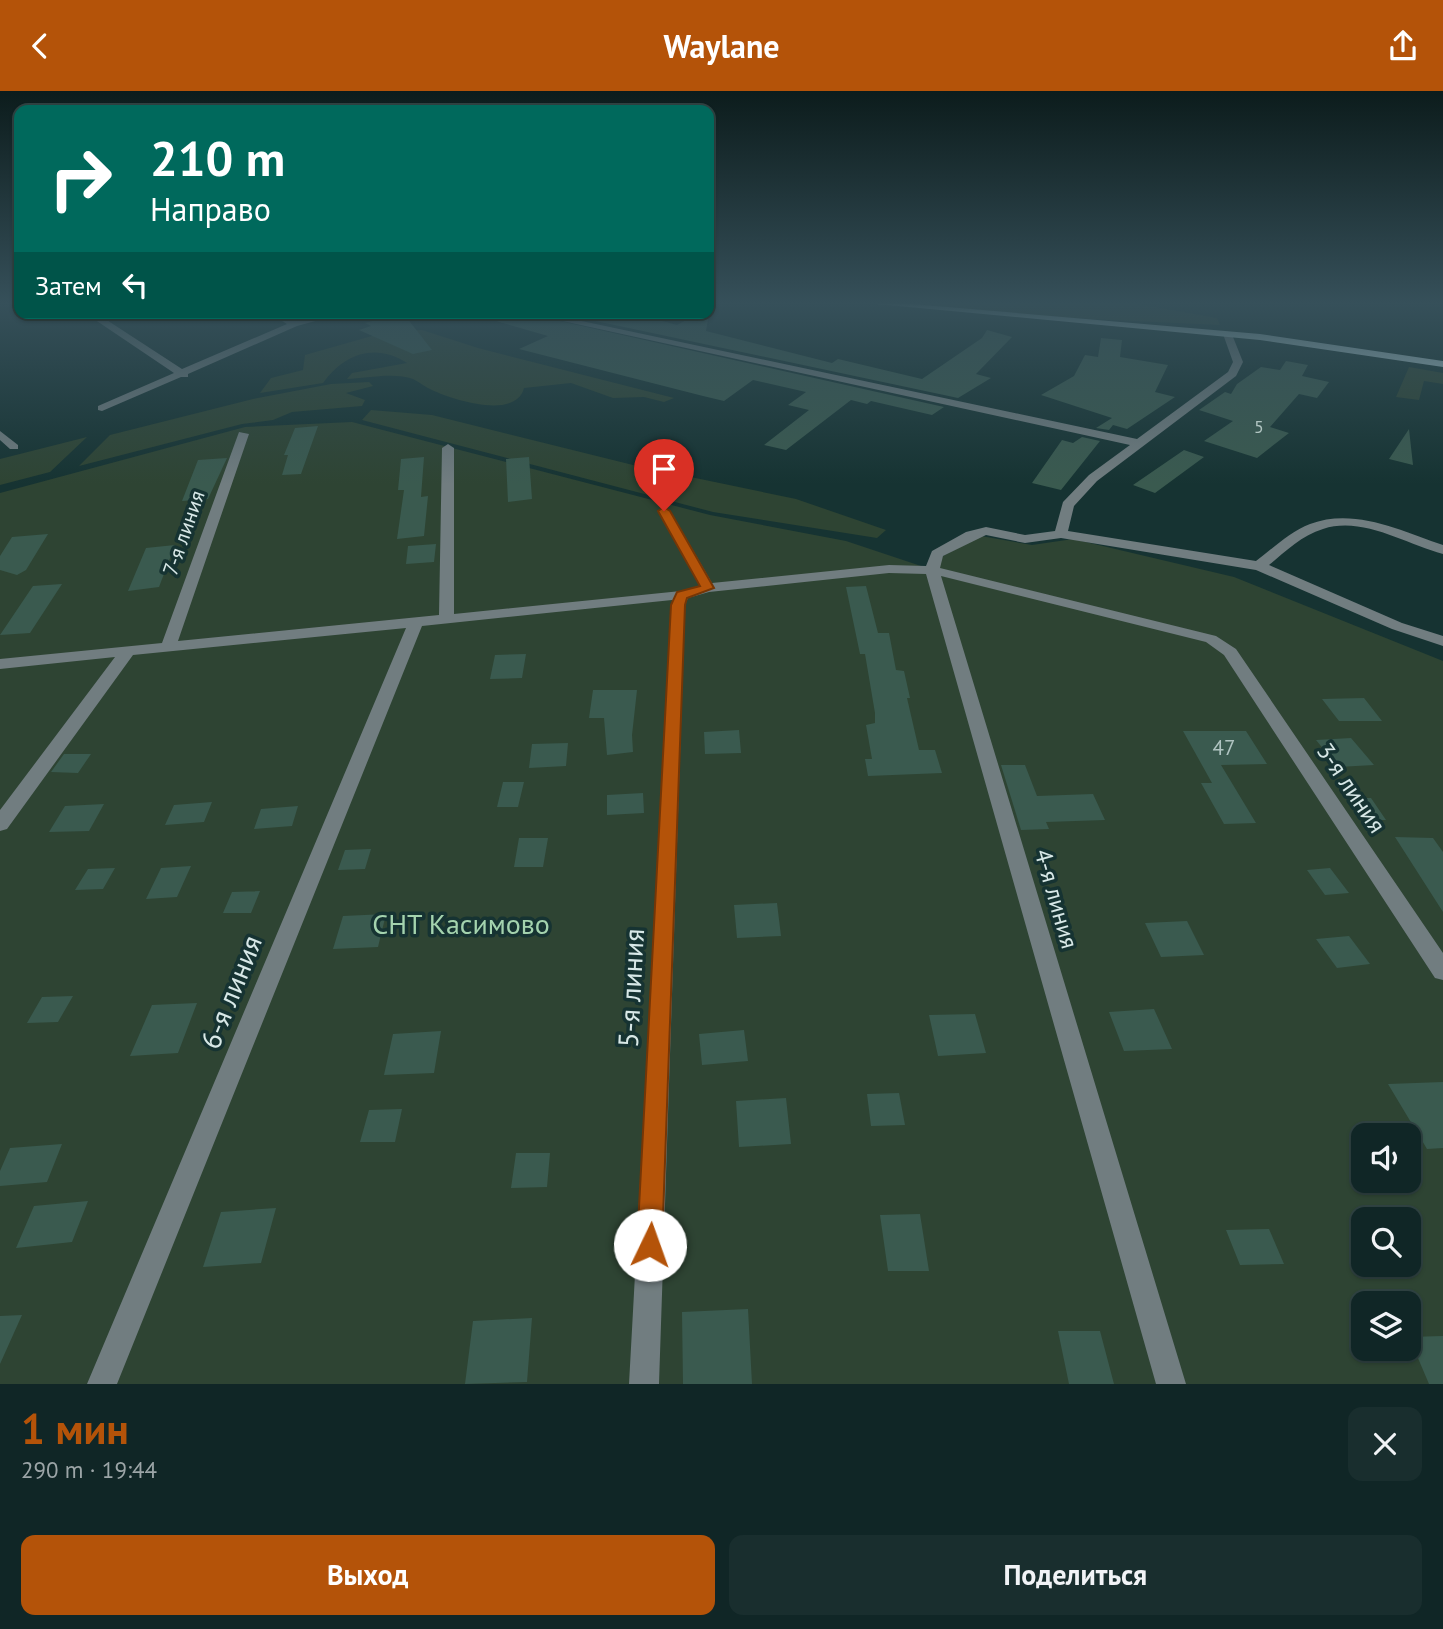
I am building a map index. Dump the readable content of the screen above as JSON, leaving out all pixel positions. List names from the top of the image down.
{
  "streets": {
    "street": [
      "7-я линия",
      "3-я линия",
      "4-я линия",
      "5-я линия",
      "6-я линия"
    ]
  },
  "crossings": [
    ["3-я линия", "4-я линия"]
  ],
  "parks": ["СНТ Касимово"],
  "house_numbers": ["5", "47"],
  "page": {
    "header": "Waylane",
    "turn": ["210 m", "Направо"],
    "then": "Затем",
    "heading": ["1 мин", "290 m · 19:44"],
    "buttons": ["Выход", "Поделиться"]
  }
}
